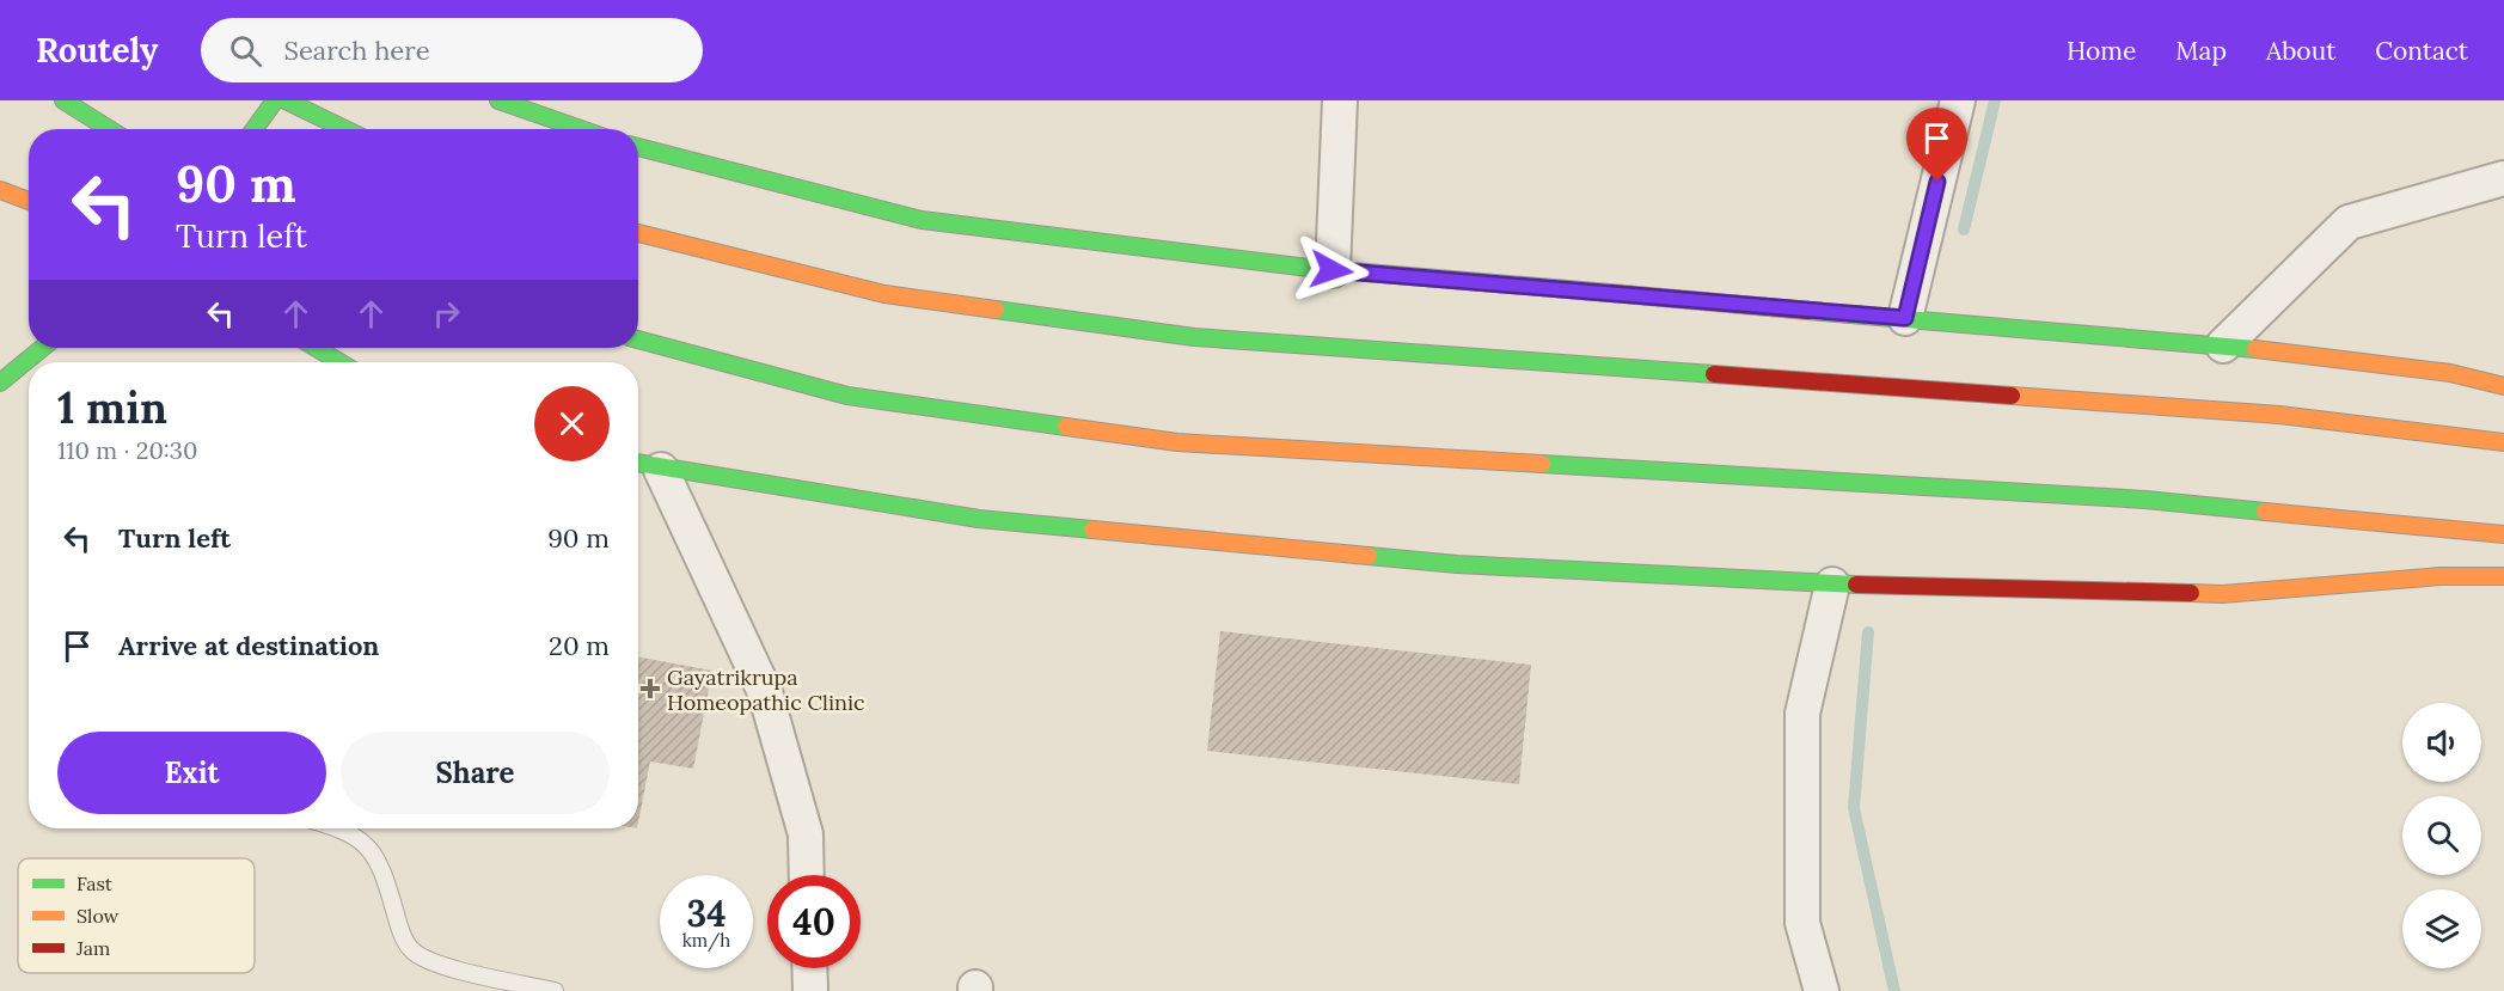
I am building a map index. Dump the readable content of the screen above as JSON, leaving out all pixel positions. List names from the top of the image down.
{
  "places": {
    "health": ["Gayatrikrupa Homeopathic Clinic"]
  },
  "legend": ["Fast", "Slow", "Jam"],
  "page": {
    "header": "Routely",
    "search": "Search here",
    "nav": [
      "Home",
      "Map",
      "About",
      "Contact"
    ],
    "turn": ["90 m", "Turn left"],
    "heading": ["1 min", "110 m · 20:30"],
    "list": [
      {
        "name": "Turn left",
        "value": "90 m"
      },
      {
        "name": "Arrive at destination",
        "value": "20 m"
      }
    ],
    "buttons": ["Exit", "Share"],
    "speed": "34 km/h",
    "limit": "40"
  }
}
